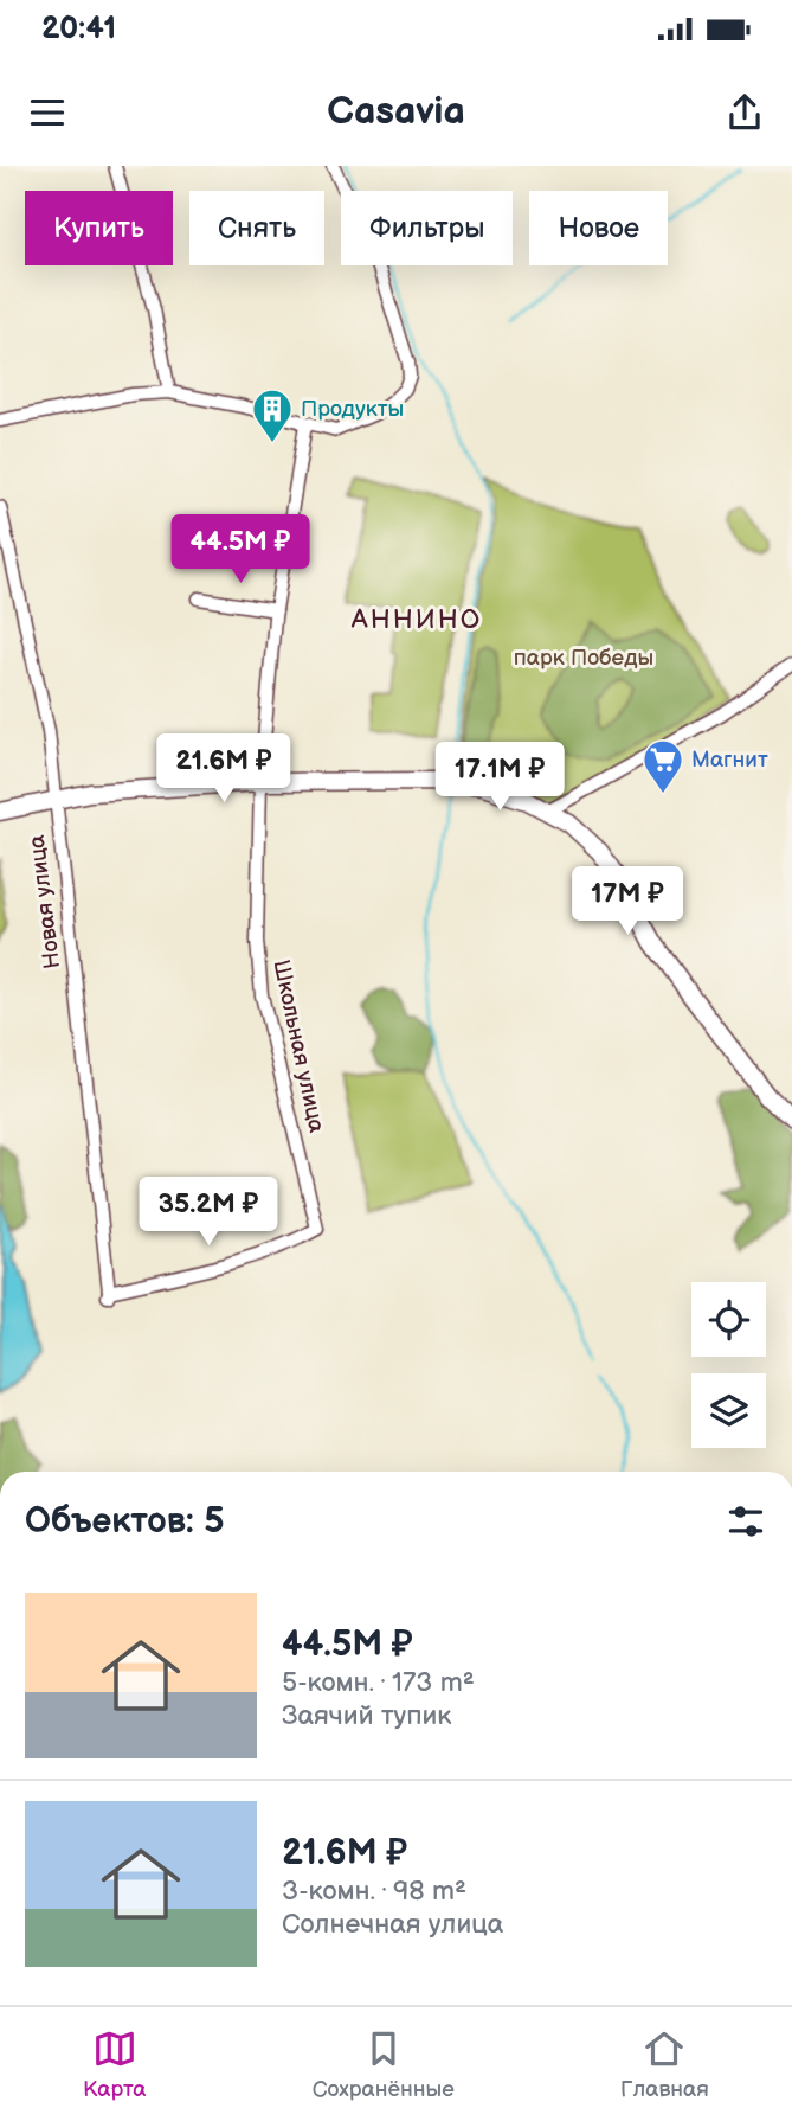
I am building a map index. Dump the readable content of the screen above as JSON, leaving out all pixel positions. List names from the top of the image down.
{
  "streets": {
    "street": ["Новая улица", "Школьная улица"]
  },
  "crossings": [
    ["Новая улица", "Школьная улица"]
  ],
  "districts": ["АННИНО"],
  "parks": ["парк Победы"],
  "places": {
    "building": ["Продукты"],
    "supermarket": ["Магнит"]
  },
  "page": {
    "status": "20:41",
    "header": "Casavia",
    "chip": [
      "Купить",
      "Снять",
      "Фильтры",
      "Новое"
    ],
    "price": [
      "44.5M ₽",
      "21.6M ₽",
      "17.1M ₽",
      "17M ₽",
      "35.2M ₽"
    ],
    "heading": "Объектов: 5",
    "list": [
      {
        "name": "44.5M ₽",
        "note": "5-комн. · 173 m² · Заячий тупик"
      },
      {
        "name": "21.6M ₽",
        "note": "3-комн. · 98 m² · Солнечная улица"
      }
    ],
    "tabs": ["Карта", "Сохранённые", "Главная"]
  }
}
